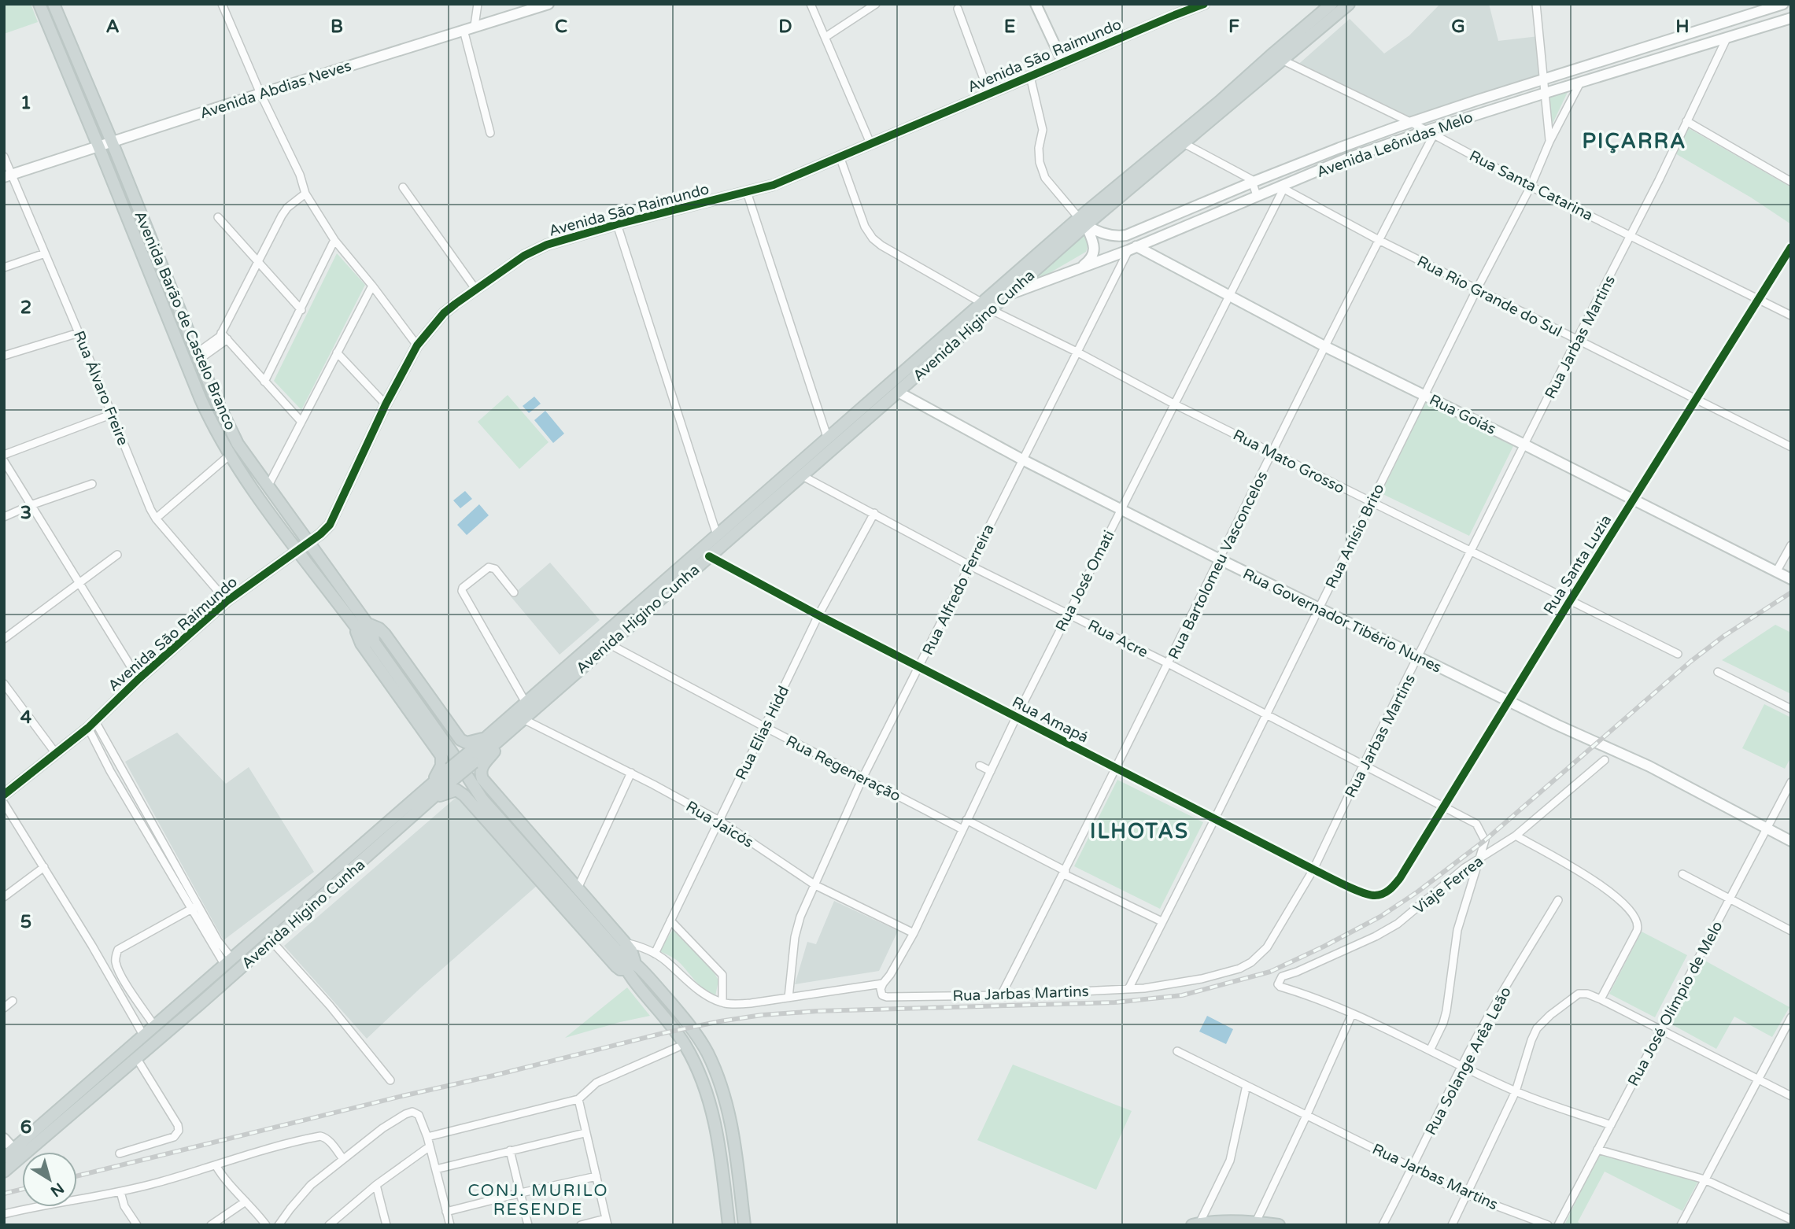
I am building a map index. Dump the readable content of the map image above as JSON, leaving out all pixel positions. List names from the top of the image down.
{
  "streets": {
    "main road": ["Avenida Barão de Castelo Branco", "Avenida Higino Cunha"],
    "street": [
      "Avenida São Raimundo",
      "Avenida Abdias Neves",
      "Avenida Leônidas Melo",
      "Rua Santa Catarina",
      "Rua Rio Grande do Sul",
      "Rua Jarbas Martins",
      "Rua Álvaro Freire",
      "Rua Goiás",
      "Rua Mato Grosso",
      "Rua Anísio Brito",
      "Rua Santa Luzia",
      "Rua Bartolomeu Vasconcelos",
      "Rua José Omati",
      "Rua Alfredo Ferreira",
      "Rua Governador Tibério Nunes",
      "Rua Acre",
      "Rua Amapá",
      "Rua Elias Hidd",
      "Rua Regeneração",
      "Rua Jaicós",
      "Viaje Ferrea",
      "Rua José Olímpio de Melo",
      "Rua Solange Arêa Leão"
    ]
  },
  "crossings": [
    ["Avenida São Raimundo", "Avenida Barão de Castelo Branco"],
    ["Avenida São Raimundo", "Rua Álvaro Freire"],
    ["Avenida São Raimundo", "Rua Mato Grosso"],
    ["Avenida Abdias Neves", "Avenida Barão de Castelo Branco"],
    ["Avenida Abdias Neves", "Rua Álvaro Freire"],
    ["Avenida Leônidas Melo", "Rua Santa Catarina"],
    ["Avenida Leônidas Melo", "Rua Rio Grande do Sul"],
    ["Avenida Leônidas Melo", "Avenida Higino Cunha"],
    ["Avenida Leônidas Melo", "Rua Jarbas Martins"],
    ["Avenida Leônidas Melo", "Rua Goiás"],
    ["Avenida Leônidas Melo", "Rua Anísio Brito"],
    ["Avenida Leônidas Melo", "Rua Bartolomeu Vasconcelos"],
    ["Avenida Leônidas Melo", "Rua José Omati"],
    ["Avenida Leônidas Melo", "Rua Alfredo Ferreira"],
    ["Rua Santa Catarina", "Avenida Higino Cunha"],
    ["Rua Santa Catarina", "Rua Jarbas Martins"],
    ["Rua Santa Catarina", "Rua Anísio Brito"],
    ["Rua Santa Catarina", "Rua Santa Luzia"],
    ["Rua Santa Catarina", "Rua Bartolomeu Vasconcelos"],
    ["Rua Rio Grande do Sul", "Rua Jarbas Martins"],
    ["Rua Rio Grande do Sul", "Rua Anísio Brito"],
    ["Rua Rio Grande do Sul", "Rua Santa Luzia"],
    ["Rua Rio Grande do Sul", "Rua Bartolomeu Vasconcelos"],
    ["Rua Rio Grande do Sul", "Rua José Omati"],
    ["Avenida Higino Cunha", "Rua Mato Grosso"],
    ["Avenida Higino Cunha", "Rua Governador Tibério Nunes"],
    ["Avenida Higino Cunha", "Rua Acre"],
    ["Avenida Higino Cunha", "Rua Amapá"],
    ["Avenida Higino Cunha", "Rua Regeneração"],
    ["Avenida Higino Cunha", "Rua Jaicós"],
    ["Rua Jarbas Martins", "Rua Goiás"],
    ["Rua Jarbas Martins", "Rua Mato Grosso"],
    ["Rua Jarbas Martins", "Rua Anísio Brito"],
    ["Rua Jarbas Martins", "Rua Bartolomeu Vasconcelos"],
    ["Rua Jarbas Martins", "Rua José Omati"],
    ["Rua Jarbas Martins", "Rua Governador Tibério Nunes"],
    ["Rua Jarbas Martins", "Rua Acre"],
    ["Rua Jarbas Martins", "Rua Amapá"],
    ["Rua Jarbas Martins", "Rua Solange Arêa Leão"],
    ["Rua Goiás", "Rua Anísio Brito"],
    ["Rua Goiás", "Rua Santa Luzia"],
    ["Rua Goiás", "Rua Bartolomeu Vasconcelos"],
    ["Rua Goiás", "Rua José Omati"],
    ["Rua Goiás", "Rua Alfredo Ferreira"],
    ["Rua Mato Grosso", "Rua Anísio Brito"],
    ["Rua Mato Grosso", "Rua Santa Luzia"],
    ["Rua Mato Grosso", "Rua Bartolomeu Vasconcelos"],
    ["Rua Mato Grosso", "Rua José Omati"],
    ["Rua Mato Grosso", "Rua Alfredo Ferreira"],
    ["Rua Anísio Brito", "Rua Governador Tibério Nunes"],
    ["Rua Anísio Brito", "Rua Acre"],
    ["Rua Anísio Brito", "Rua Amapá"],
    ["Rua Santa Luzia", "Rua Governador Tibério Nunes"],
    ["Rua Santa Luzia", "Rua Acre"],
    ["Rua Santa Luzia", "Rua Amapá"],
    ["Rua Bartolomeu Vasconcelos", "Rua Governador Tibério Nunes"],
    ["Rua Bartolomeu Vasconcelos", "Rua Acre"],
    ["Rua Bartolomeu Vasconcelos", "Rua Amapá"],
    ["Rua José Omati", "Rua Governador Tibério Nunes"],
    ["Rua José Omati", "Rua Acre"],
    ["Rua José Omati", "Rua Amapá"],
    ["Rua José Omati", "Rua Regeneração"],
    ["Rua José Omati", "Rua Jaicós"],
    ["Rua Alfredo Ferreira", "Rua Governador Tibério Nunes"],
    ["Rua Alfredo Ferreira", "Rua Acre"],
    ["Rua Alfredo Ferreira", "Rua Amapá"],
    ["Rua Alfredo Ferreira", "Rua Regeneração"],
    ["Rua Alfredo Ferreira", "Rua Jaicós"],
    ["Rua Governador Tibério Nunes", "Rua José Olímpio de Melo"],
    ["Rua Acre", "Rua Elias Hidd"],
    ["Rua Acre", "Viaje Ferrea"],
    ["Rua Amapá", "Rua Elias Hidd"],
    ["Rua Elias Hidd", "Rua Regeneração"],
    ["Rua Elias Hidd", "Rua Jaicós"]
  ],
  "districts": ["PIÇARRA", "ILHOTAS", "CONJ. MURILO RESENDE"],
  "north": "bottom right",
  "grid": {
    "columns": [
      "A",
      "B",
      "C",
      "D",
      "E",
      "F",
      "G",
      "H"
    ],
    "rows": [
      "1",
      "2",
      "3",
      "4",
      "5",
      "6"
    ]
  }
}
